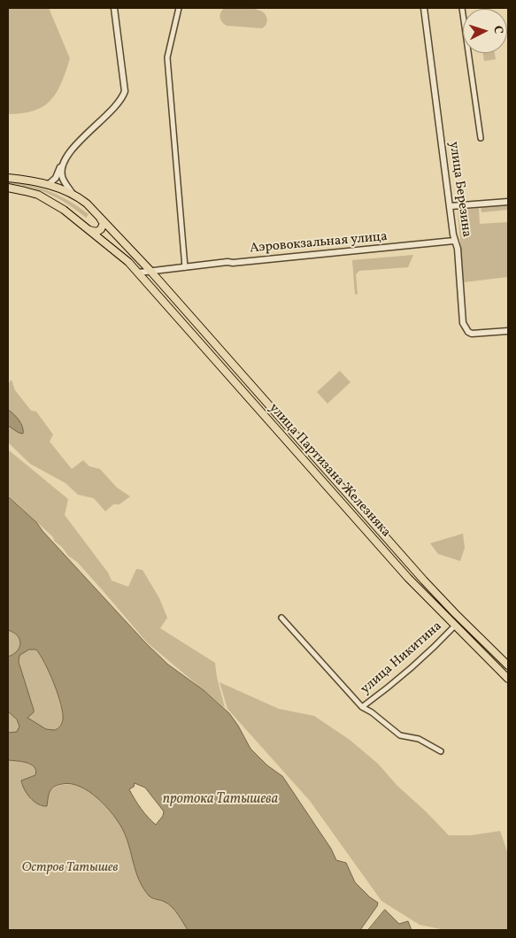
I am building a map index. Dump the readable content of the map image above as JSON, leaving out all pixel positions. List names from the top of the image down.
{
  "streets": {
    "main road": ["улица Партизана Железняка"],
    "street": ["улица Березина", "Аэровокзальная улица", "улица Никитина"]
  },
  "crossings": [
    ["улица Березина", "Аэровокзальная улица"],
    ["Аэровокзальная улица", "улица Партизана Железняка"],
    ["улица Партизана Железняка", "улица Никитина"]
  ],
  "water": ["протока Татышева"],
  "parks": ["Остров Татышев"],
  "north": "right"
}
